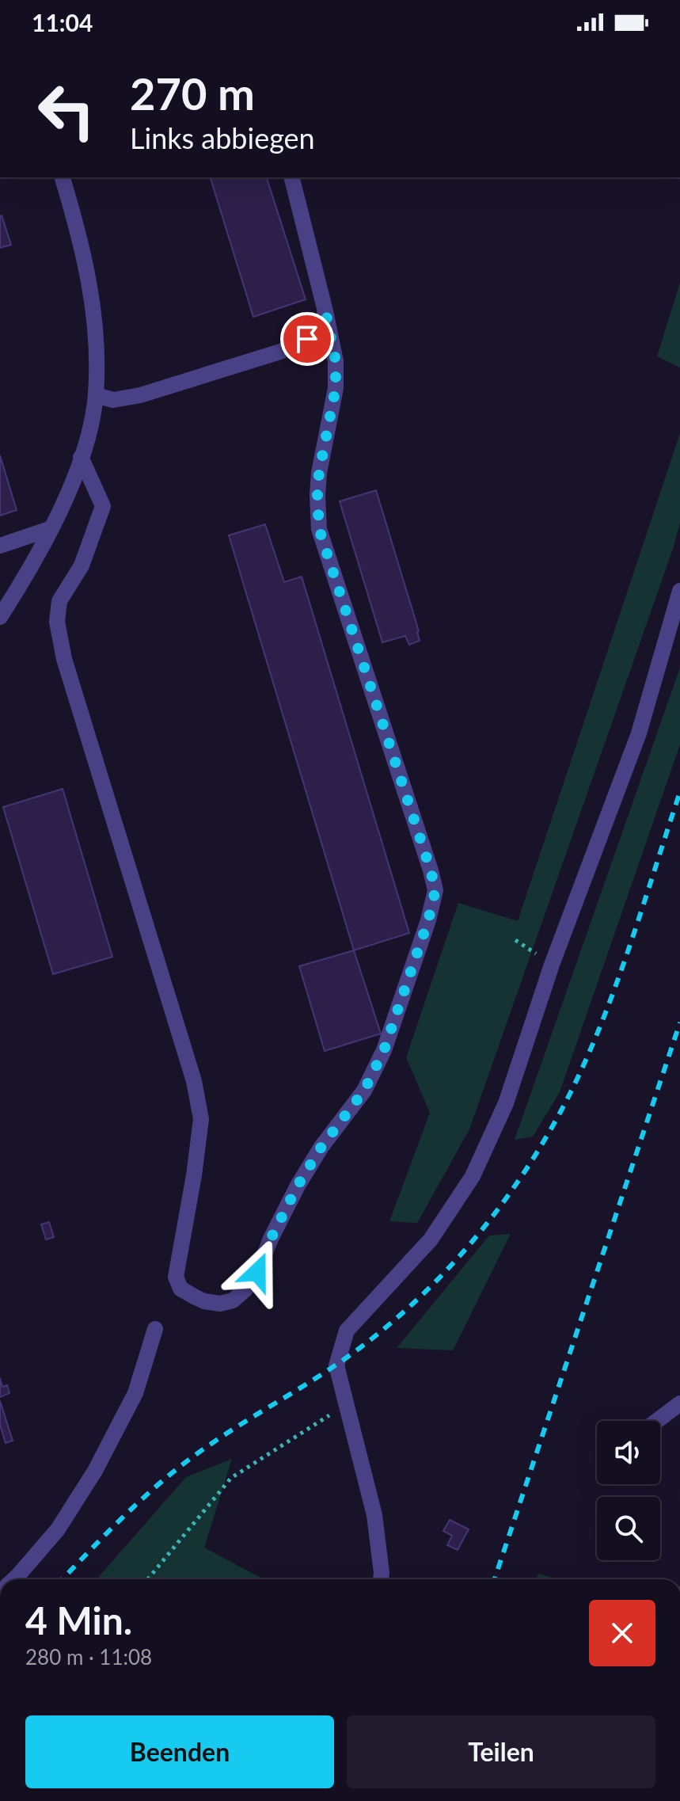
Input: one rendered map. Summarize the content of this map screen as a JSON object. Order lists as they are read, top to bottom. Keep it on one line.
{"page":{"status":"11:04","turn":["270 m","Links abbiegen"],"heading":["4 Min.","280 m · 11:08"],"buttons":["Beenden","Teilen"]}}
